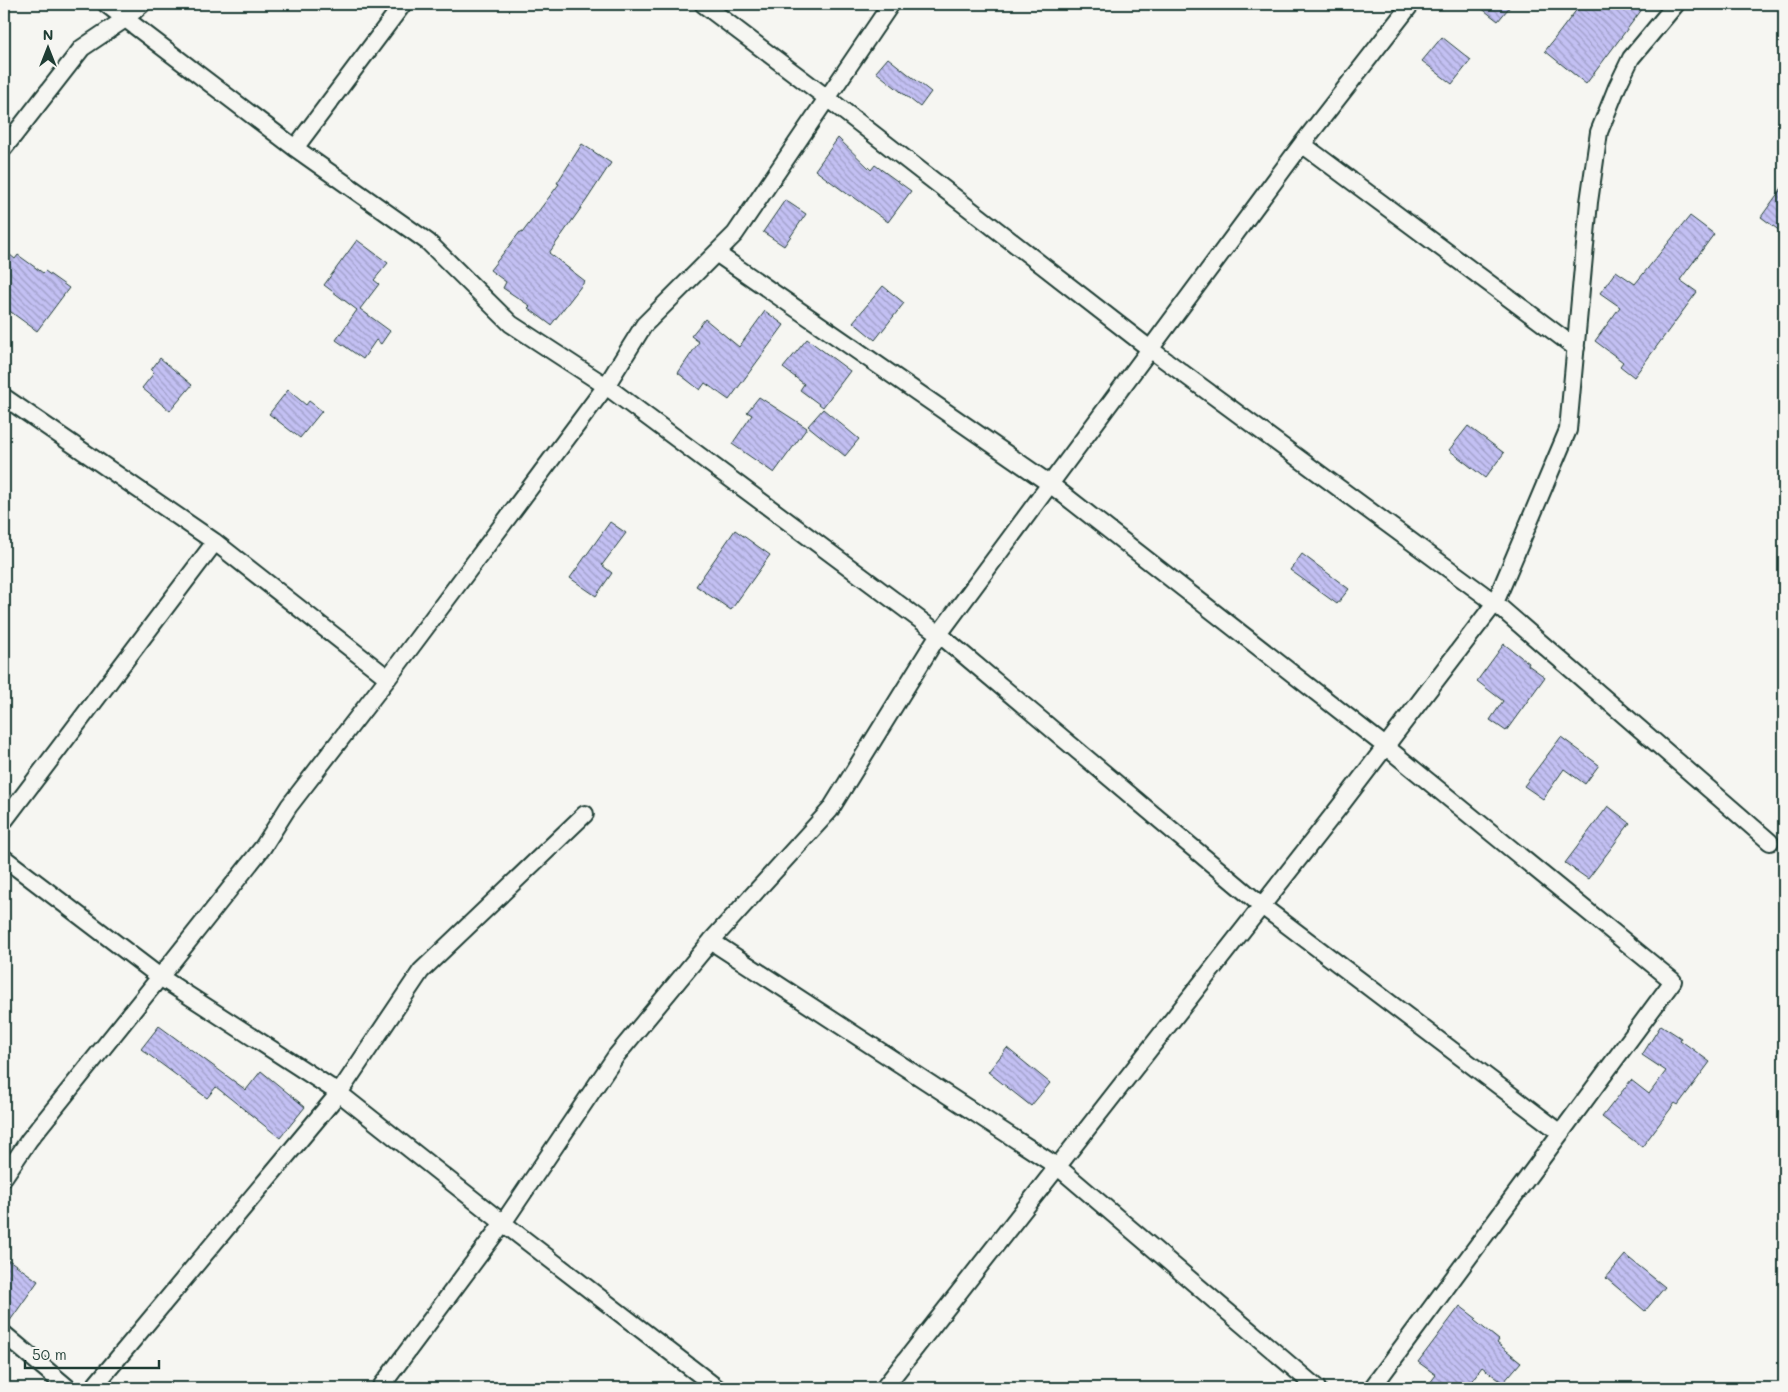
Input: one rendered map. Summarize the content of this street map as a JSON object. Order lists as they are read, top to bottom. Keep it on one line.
{"scale_bar":"50 m","north":"top"}
